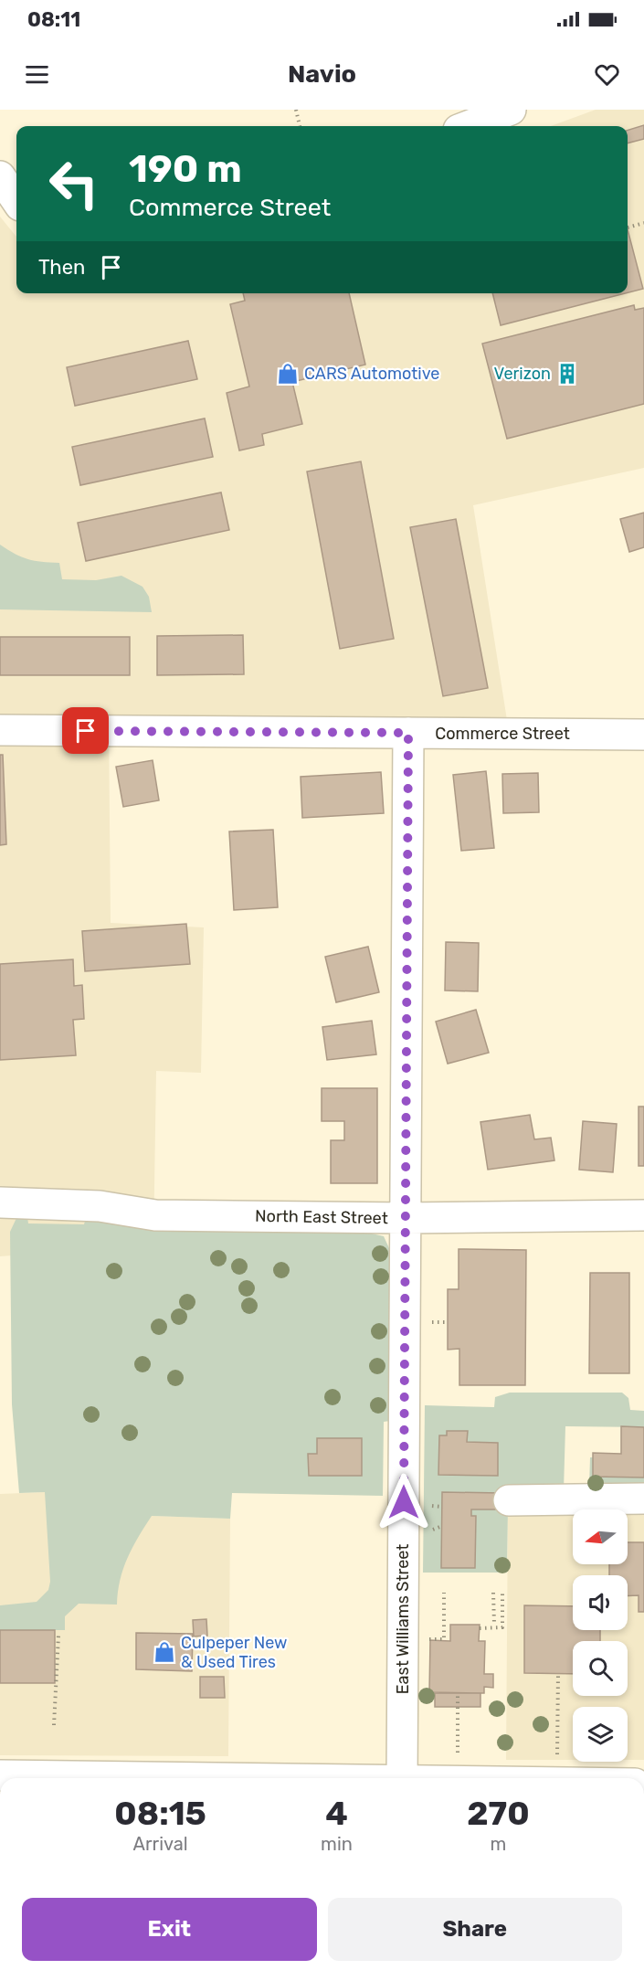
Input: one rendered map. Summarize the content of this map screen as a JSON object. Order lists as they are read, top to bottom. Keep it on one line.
{"streets":{"street":["Commerce Street","North East Street","East Williams Street"]},"crossings":[["Commerce Street","East Williams Street"],["North East Street","East Williams Street"]],"places":{"shop":["CARS Automotive","Culpeper New & Used Tires"],"building":["Verizon"]},"north":"left","page":{"status":"08:11","header":"Navio","turn":["190 m","Commerce Street"],"then":"Then","eta":["08:15","Arrival","4","min","270","m"],"buttons":["Exit","Share"]}}
